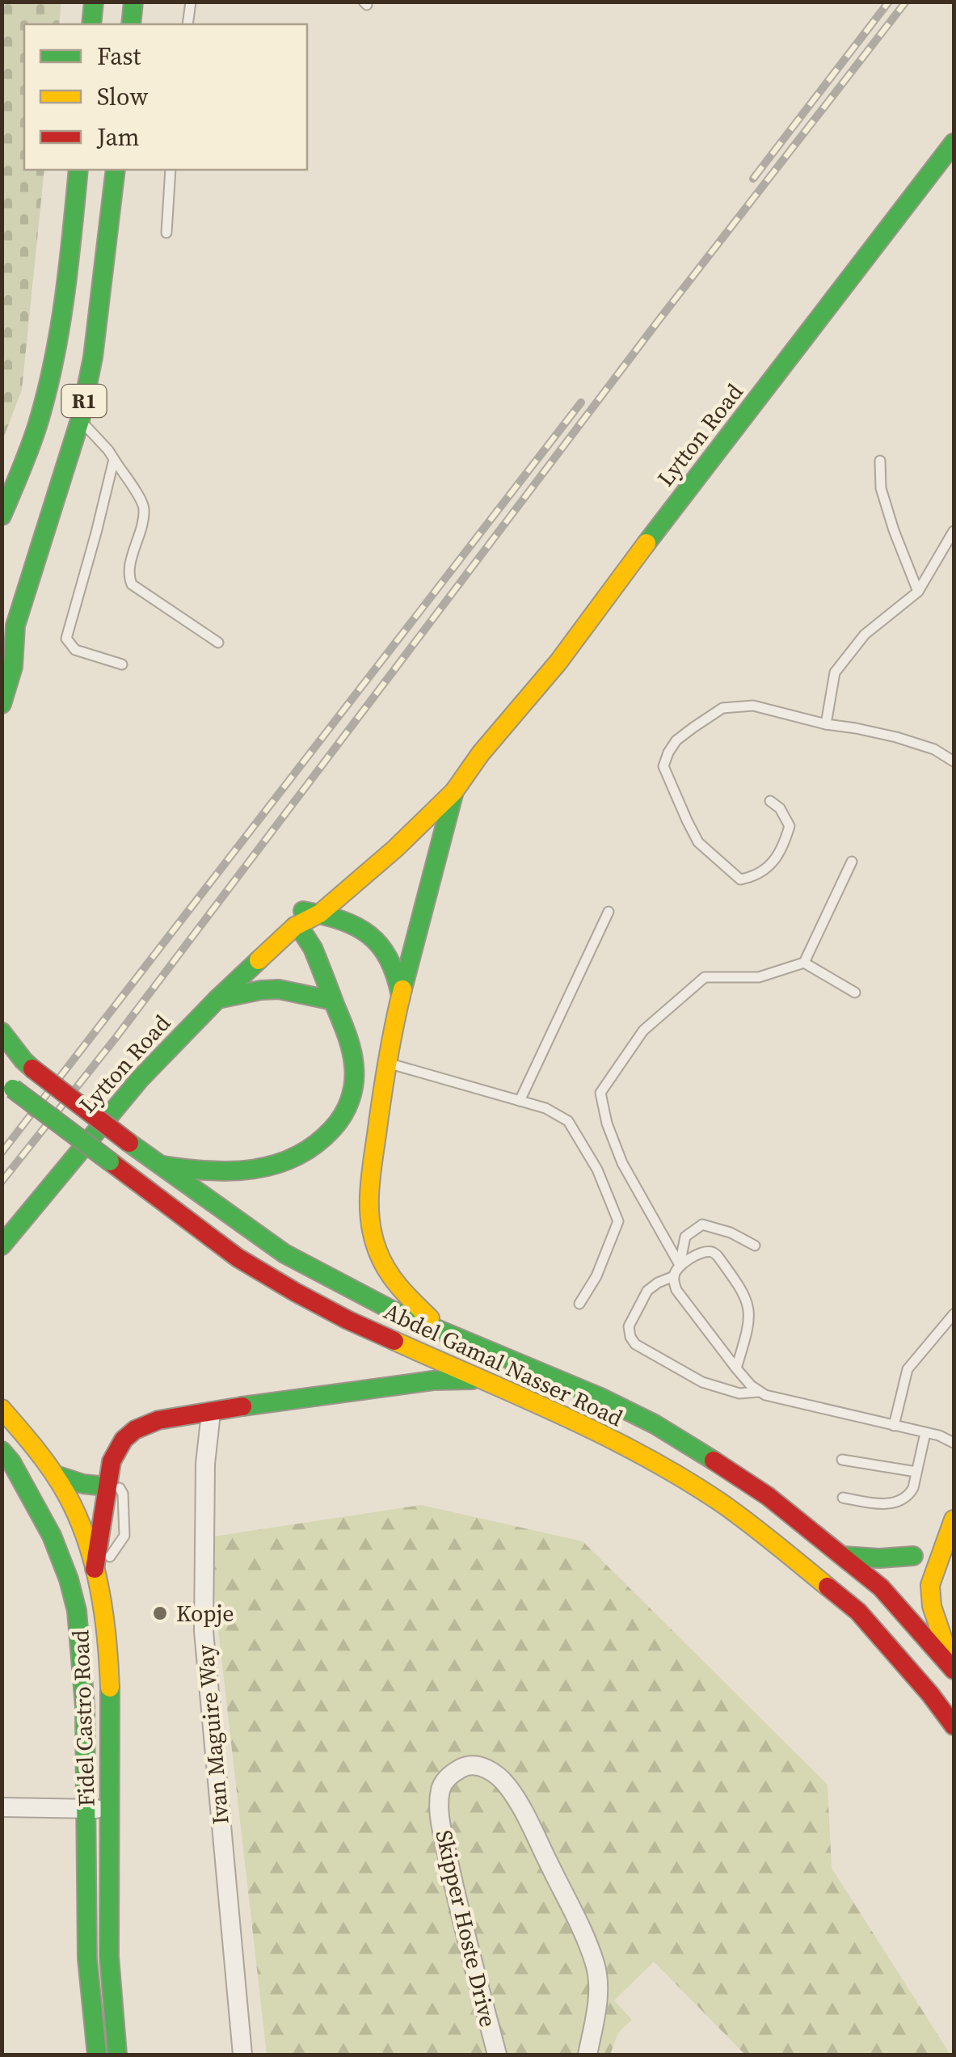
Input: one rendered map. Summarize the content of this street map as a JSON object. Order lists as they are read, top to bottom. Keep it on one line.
{"streets":{"main road":["R1","Lytton Road","Abdel Gamal Nasser Road","Fidel Castro Road"],"street":["Ivan Maguire Way","Skipper Hoste Drive"]},"places":["Kopje"],"legend":["Fast","Slow","Jam"]}
